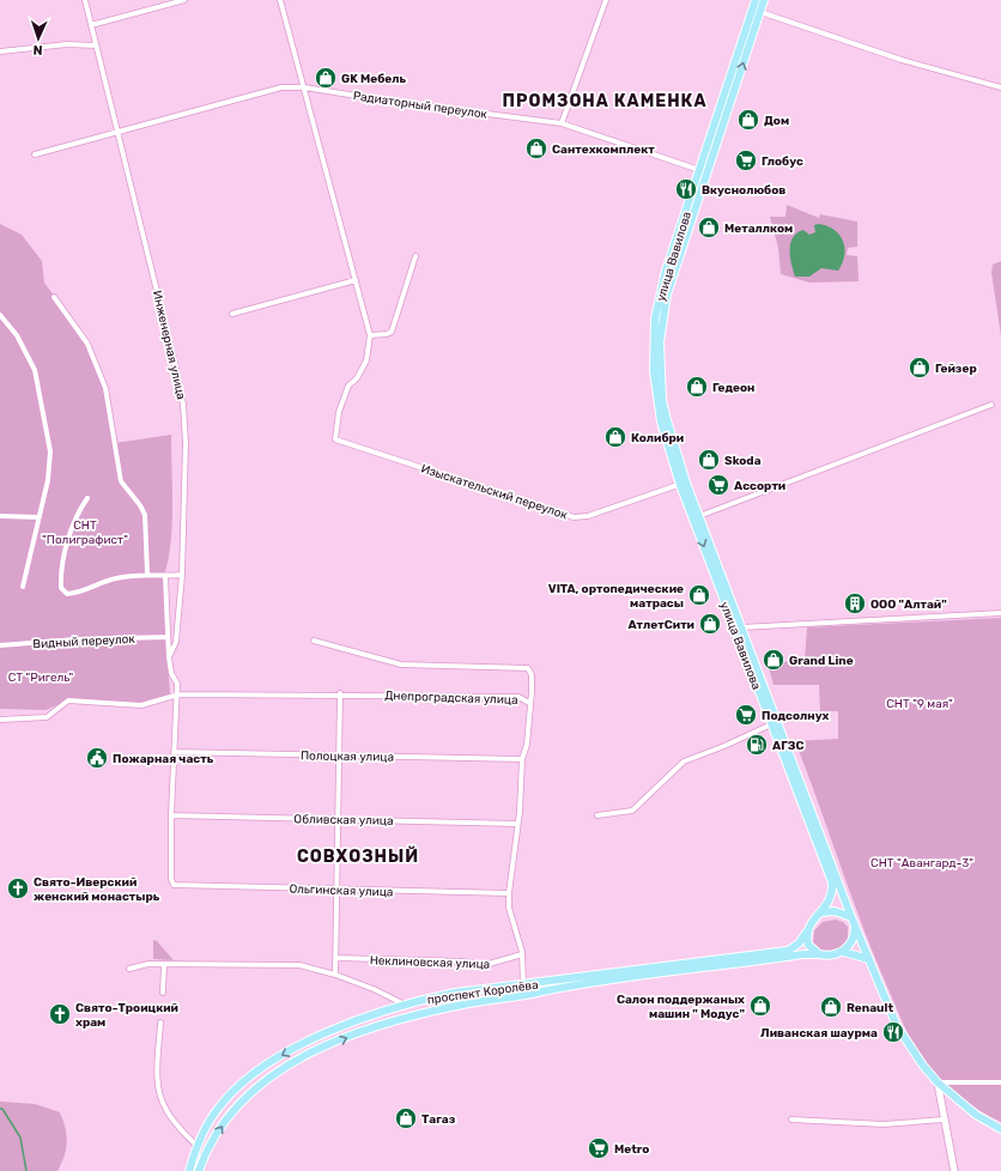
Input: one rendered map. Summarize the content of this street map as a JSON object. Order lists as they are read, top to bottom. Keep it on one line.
{"streets":{"main road":["улица Вавилова","проспект Королёва"],"street":["Радиаторный переулок","Инженерная улица","Изыскательский переулок","Видный переулок","Днепроградская улица","Полоцкая улица","Обливская улица","Ольгинская улица","Неклиновская улица"]},"crossings":[["Радиаторный переулок","улица Вавилова"],["Радиаторный переулок","Инженерная улица"],["улица Вавилова","Изыскательский переулок"],["улица Вавилова","проспект Королёва"],["Обливская улица","Ольгинская улица"]],"districts":["ПРОМЗОНА КАМЕНКА","СОВХОЗНЫЙ"],"parks":["СНТ \"Полиграфист\"","СТ \"Ригель\"","СНТ \"9 мая\"","СНТ \"Авангард-3\""],"places":{"shop":["GK Мебель","Дом","Сантехкомплект","Металлком","Гейзер","Гедеон","Колибри","Skoda","VITA, ортопедические матрасы","АтлетСити","Grand Line","Салон поддержаных машин \" Модус\"","Renault","Тагаз"],"supermarket":["Глобус","Ассорти","Подсолнух","Metro"],"restaurant":["Вкуснолюбов","Ливанская шаурма"],"building":["ООО \"Алтай\""],"fuel station":["АГЗС"],"public building":["Пожарная часть"],"church":["Свято-Иверский женский монастырь","Свято-Троицкий храм"]},"north":"bottom"}
